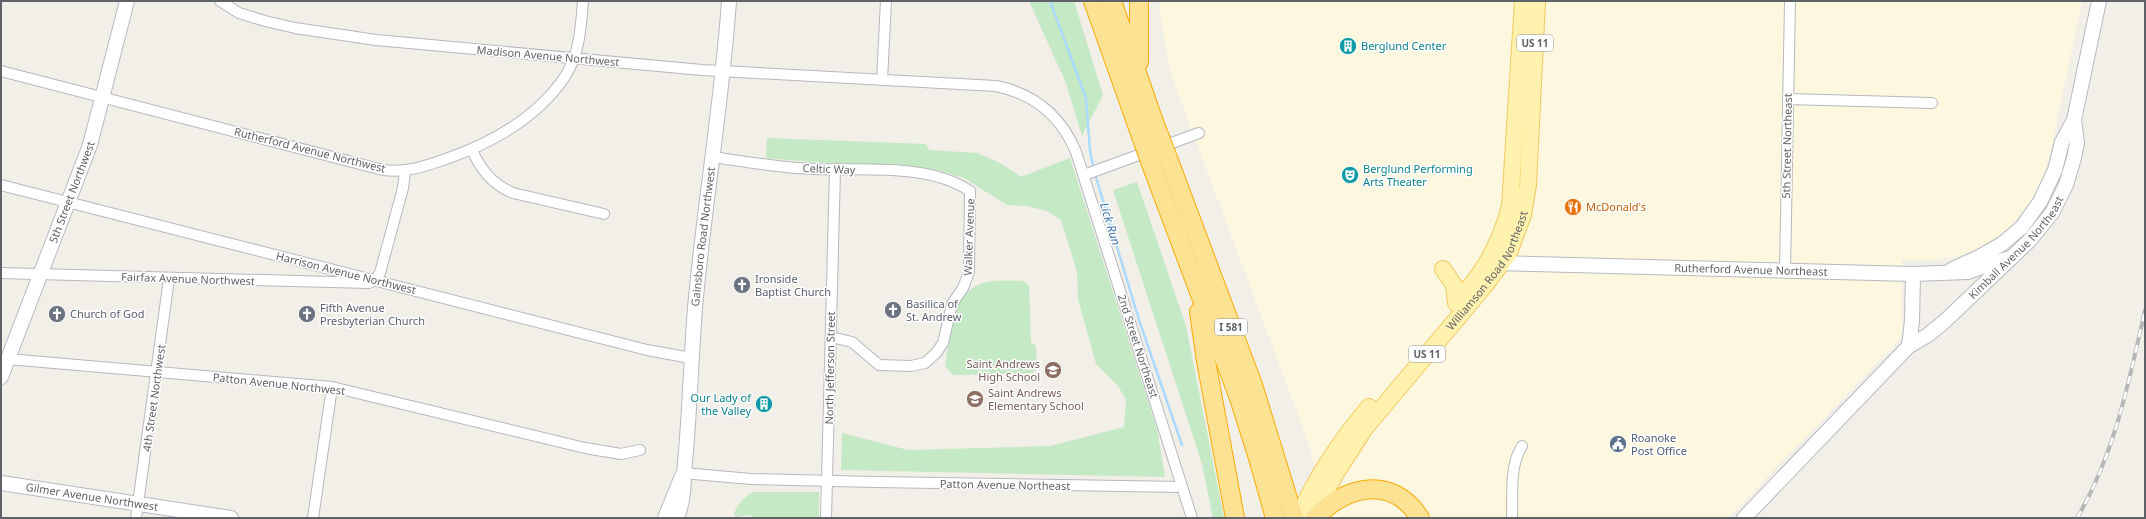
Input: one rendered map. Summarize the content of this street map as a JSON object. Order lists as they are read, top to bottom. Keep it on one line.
{"streets":{"highway":["I 581"],"main road":["US 11","5th Street Northwest","Gainsboro Road Northwest","Kimball Avenue Northeast","Williamson Road Northeast","Rutherford Avenue Northeast","Gilmer Avenue Northwest"],"street":["Madison Avenue Northwest","5th Street Northeast","Rutherford Avenue Northwest","Celtic Way","Walker Avenue","Harrison Avenue Northwest","Fairfax Avenue Northwest","2nd Street Northeast","North Jefferson Street","Patton Avenue Northwest","4th Street Northwest","Patton Avenue Northeast"]},"crossings":[["Madison Avenue Northwest","Rutherford Avenue Northwest"],["Madison Avenue Northwest","Gainsboro Road Northwest"],["Madison Avenue Northwest","2nd Street Northeast"],["5th Street Northeast","Rutherford Avenue Northeast"],["Rutherford Avenue Northwest","5th Street Northwest"],["Celtic Way","Gainsboro Road Northwest"],["Celtic Way","Walker Avenue"],["Celtic Way","North Jefferson Street"],["5th Street Northwest","Harrison Avenue Northwest"],["5th Street Northwest","Fairfax Avenue Northwest"],["5th Street Northwest","Patton Avenue Northwest"],["Gainsboro Road Northwest","Harrison Avenue Northwest"],["Walker Avenue","North Jefferson Street"],["Kimball Avenue Northeast","Rutherford Avenue Northeast"],["Williamson Road Northeast","Rutherford Avenue Northeast"],["Harrison Avenue Northwest","Fairfax Avenue Northwest"],["Fairfax Avenue Northwest","4th Street Northwest"],["2nd Street Northeast","Patton Avenue Northeast"],["North Jefferson Street","Patton Avenue Northeast"],["Patton Avenue Northwest","4th Street Northwest"],["4th Street Northwest","Gilmer Avenue Northwest"]],"water":["Lick Run"],"places":{"building":["Berglund Center","Our Lady of the Valley"],"theatre":["Berglund Performing Arts Theater"],"restaurant":["McDonald's"],"church":["Ironside Baptist Church","Basilica of St. Andrew","Church of God","Fifth Avenue Presbyterian Church"],"school or university":["Saint Andrews High School","Saint Andrews Elementary School"],"public building":["Roanoke Post Office"]}}
